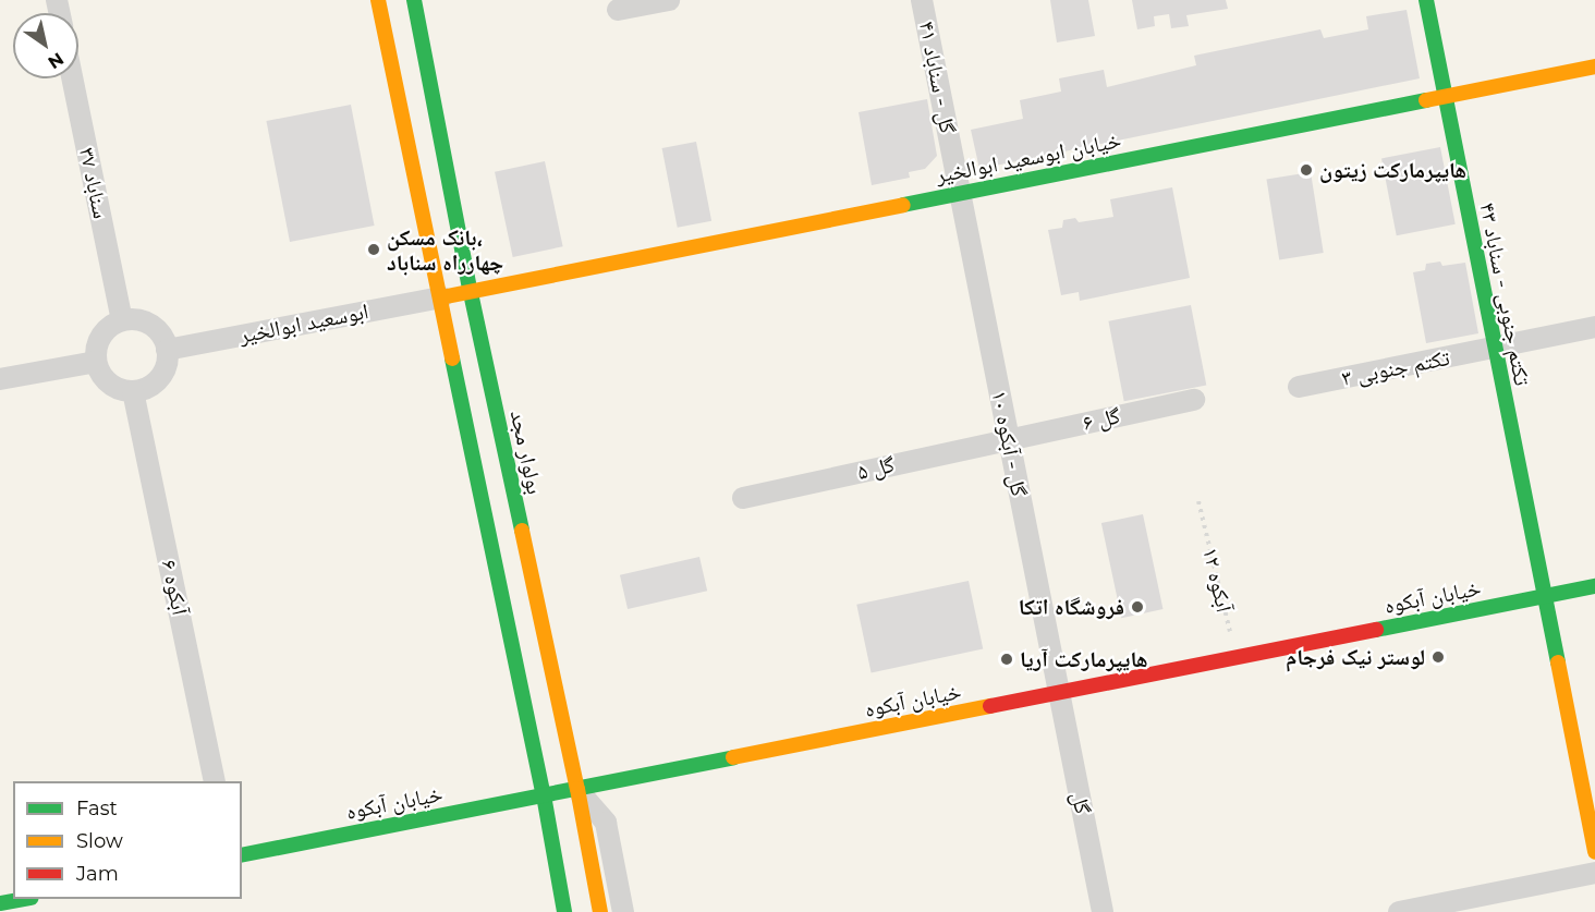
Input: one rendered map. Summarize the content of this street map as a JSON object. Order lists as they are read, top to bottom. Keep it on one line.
{"streets":{"main road":["خیابان ابوسعید ابوالخیر","تکتم جنوبی - سناباد ۴۳","بولوار مجد","خیابان آبکوه"],"street":["گل - سناباد ۴۱","سناباد ۳۷","ابوسعید ابوالخیر","تکتم جنوبی ۳","گل ۶","گل - آبکوه ۱۰","گل ۵","آبکوه ۶","گل"],"path":["آبکوه ۱۲"]},"crossings":[["گل - سناباد ۴۱","خیابان ابوسعید ابوالخیر"],["گل - سناباد ۴۱","گل - آبکوه ۱۰"],["خیابان ابوسعید ابوالخیر","تکتم جنوبی - سناباد ۴۳"],["خیابان ابوسعید ابوالخیر","ابوسعید ابوالخیر"],["خیابان ابوسعید ابوالخیر","گل - آبکوه ۱۰"],["خیابان ابوسعید ابوالخیر","بولوار مجد"],["سناباد ۳۷","ابوسعید ابوالخیر"],["سناباد ۳۷","آبکوه ۶"],["تکتم جنوبی - سناباد ۴۳","تکتم جنوبی ۳"],["تکتم جنوبی - سناباد ۴۳","خیابان آبکوه"],["ابوسعید ابوالخیر","بولوار مجد"],["ابوسعید ابوالخیر","آبکوه ۶"],["گل ۶","گل - آبکوه ۱۰"],["گل ۶","گل ۵"],["گل - آبکوه ۱۰","گل ۵"],["گل - آبکوه ۱۰","خیابان آبکوه"],["گل - آبکوه ۱۰","گل"],["بولوار مجد","خیابان آبکوه"],["آبکوه ۱۲","خیابان آبکوه"],["خیابان آبکوه","گل"]],"places":["هایپرمارکت زیتون","بانک مسکن، چهارراه سناباد","فروشگاه اتکا","لوستر نیک فرجام","هایپرمارکت آریا"],"legend":["Fast","Slow","Jam"],"north":"bottom right"}
